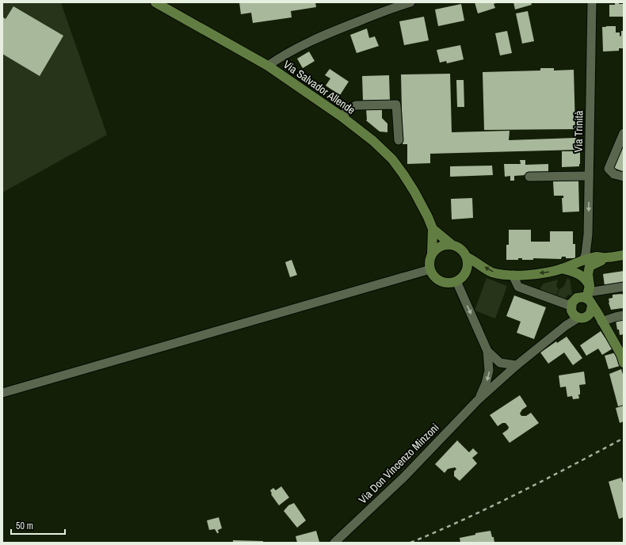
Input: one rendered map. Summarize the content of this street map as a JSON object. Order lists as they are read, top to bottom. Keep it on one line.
{"streets":{"street":["Via Salvador Allende","Via Trinità","Via Don Vincenzo Minzoni"]},"scale_bar":"50 m"}
